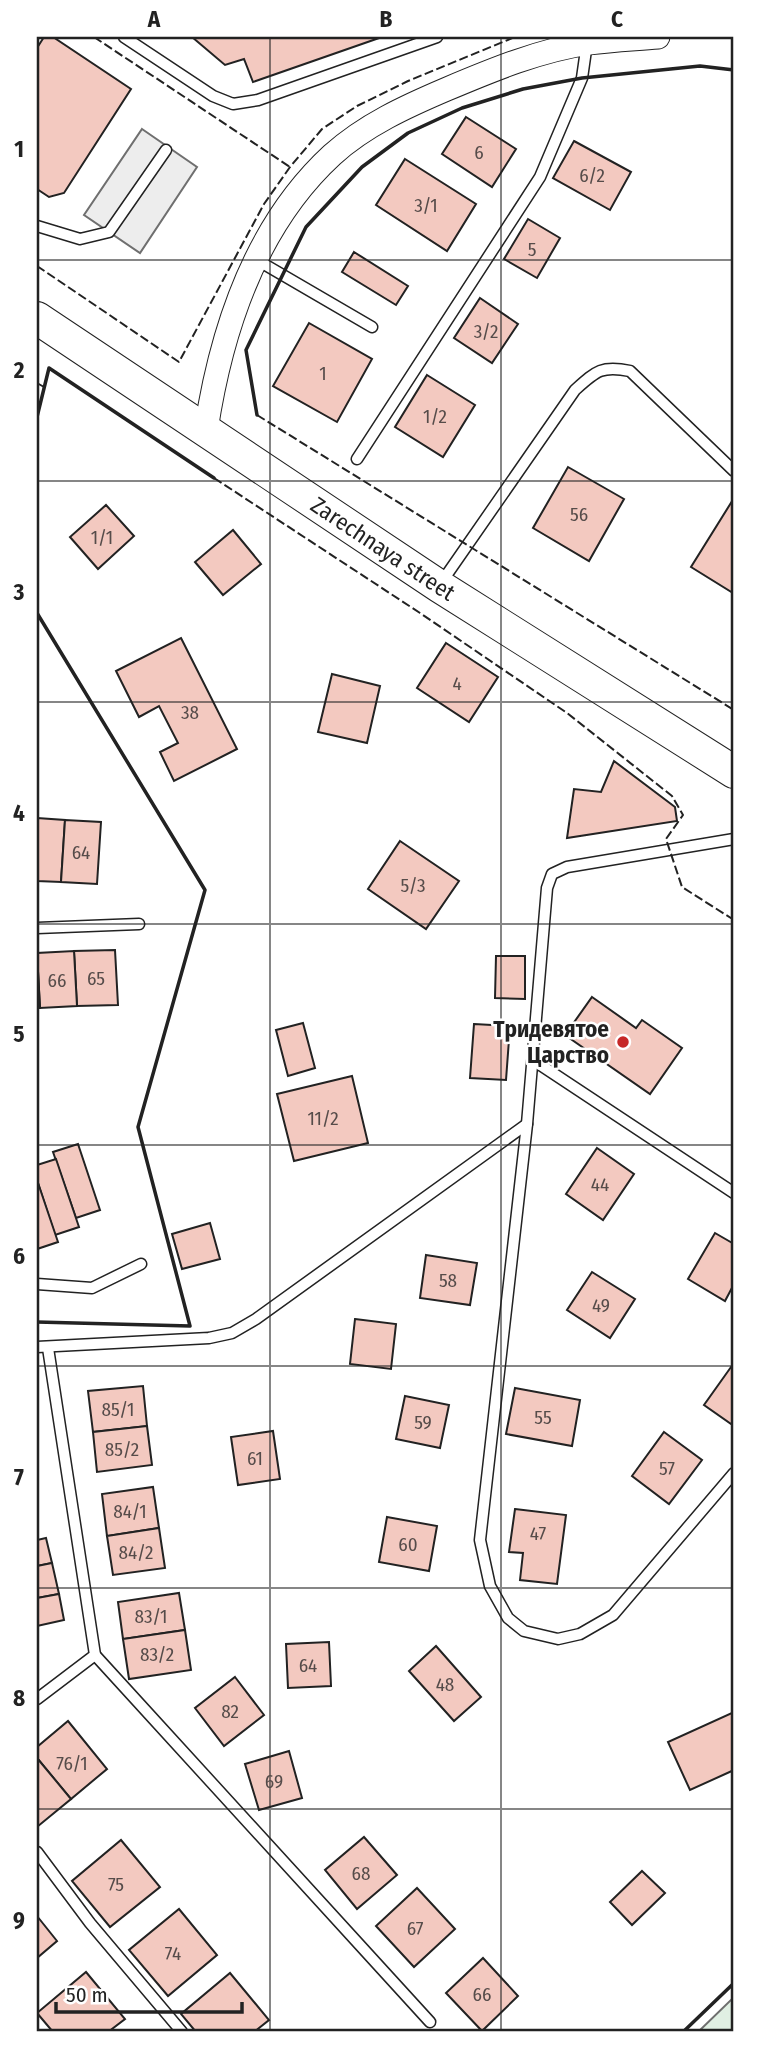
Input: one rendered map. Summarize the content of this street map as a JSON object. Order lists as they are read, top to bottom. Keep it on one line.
{"streets":{"main road":["Zarechnaya street"]},"places":["Тридевятое Царство"],"house_numbers":["6","6/2","3/1","5","3/2","1","1/2","56","1/1","4","38","64","5/3","65","66","11/2","44","58","49","85/1","55","59","85/2","61","57","84/1","47","60","84/2","83/1","83/2","64","48","82","76/1","69","68","75","67","74","66"],"scale_bar":"50 m","grid":{"columns":["A","B","C"],"rows":["1","2","3","4","5","6","7","8","9"]}}
